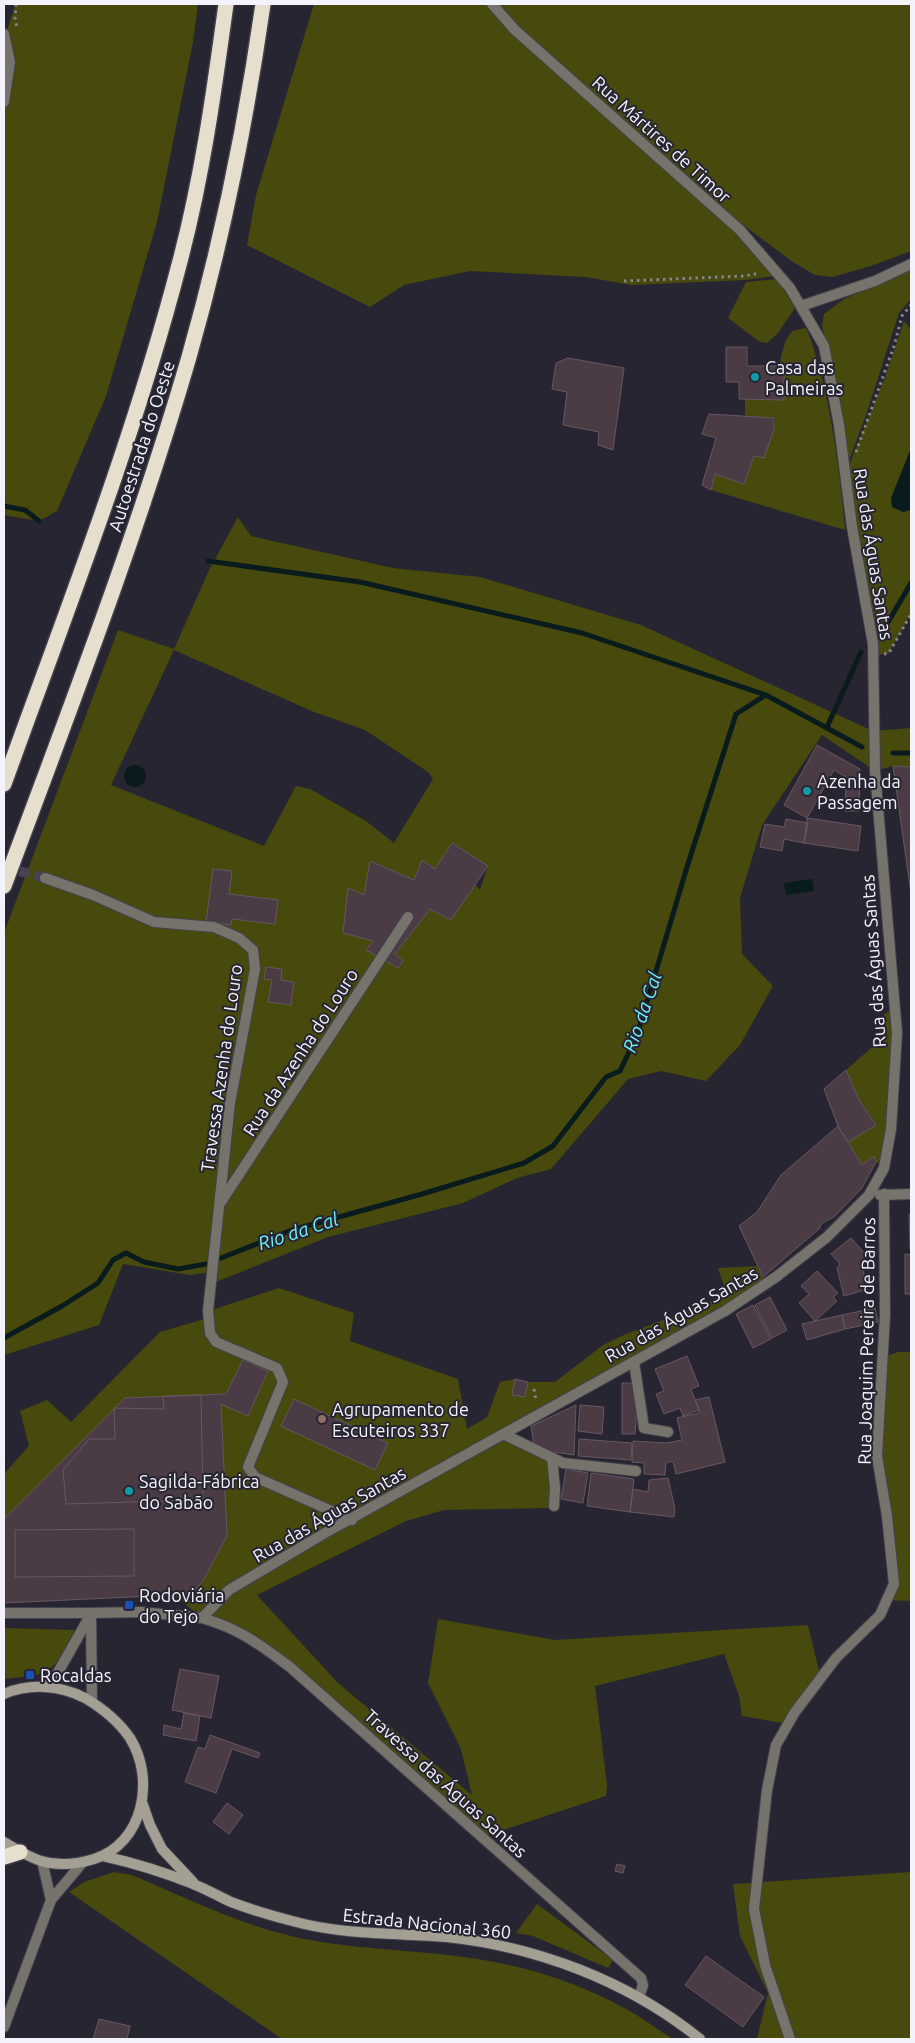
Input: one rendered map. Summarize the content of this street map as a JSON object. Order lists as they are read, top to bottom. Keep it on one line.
{"streets":{"highway":["Autoestrada do Oeste"],"main road":["Estrada Nacional 360"],"street":["Rua Mártires de Timor","Rua das Águas Santas","Rua da Azenha do Louro","Travessa Azenha do Louro","Rua Joaquim Pereira de Barros","Travessa das Águas Santas"]},"crossings":[["Rua Mártires de Timor","Rua das Águas Santas"],["Rua das Águas Santas","Travessa das Águas Santas"],["Rua da Azenha do Louro","Travessa Azenha do Louro"],["Travessa das Águas Santas","Estrada Nacional 360"]],"water":["Rio da Cal"],"places":{"other":["Casa das Palmeiras","Azenha da Passagem","Agrupamento de Escuteiros 337","Sagilda-Fábrica do Sabão"],"transit":["Rodoviária do Tejo","Rocaldas"]}}
